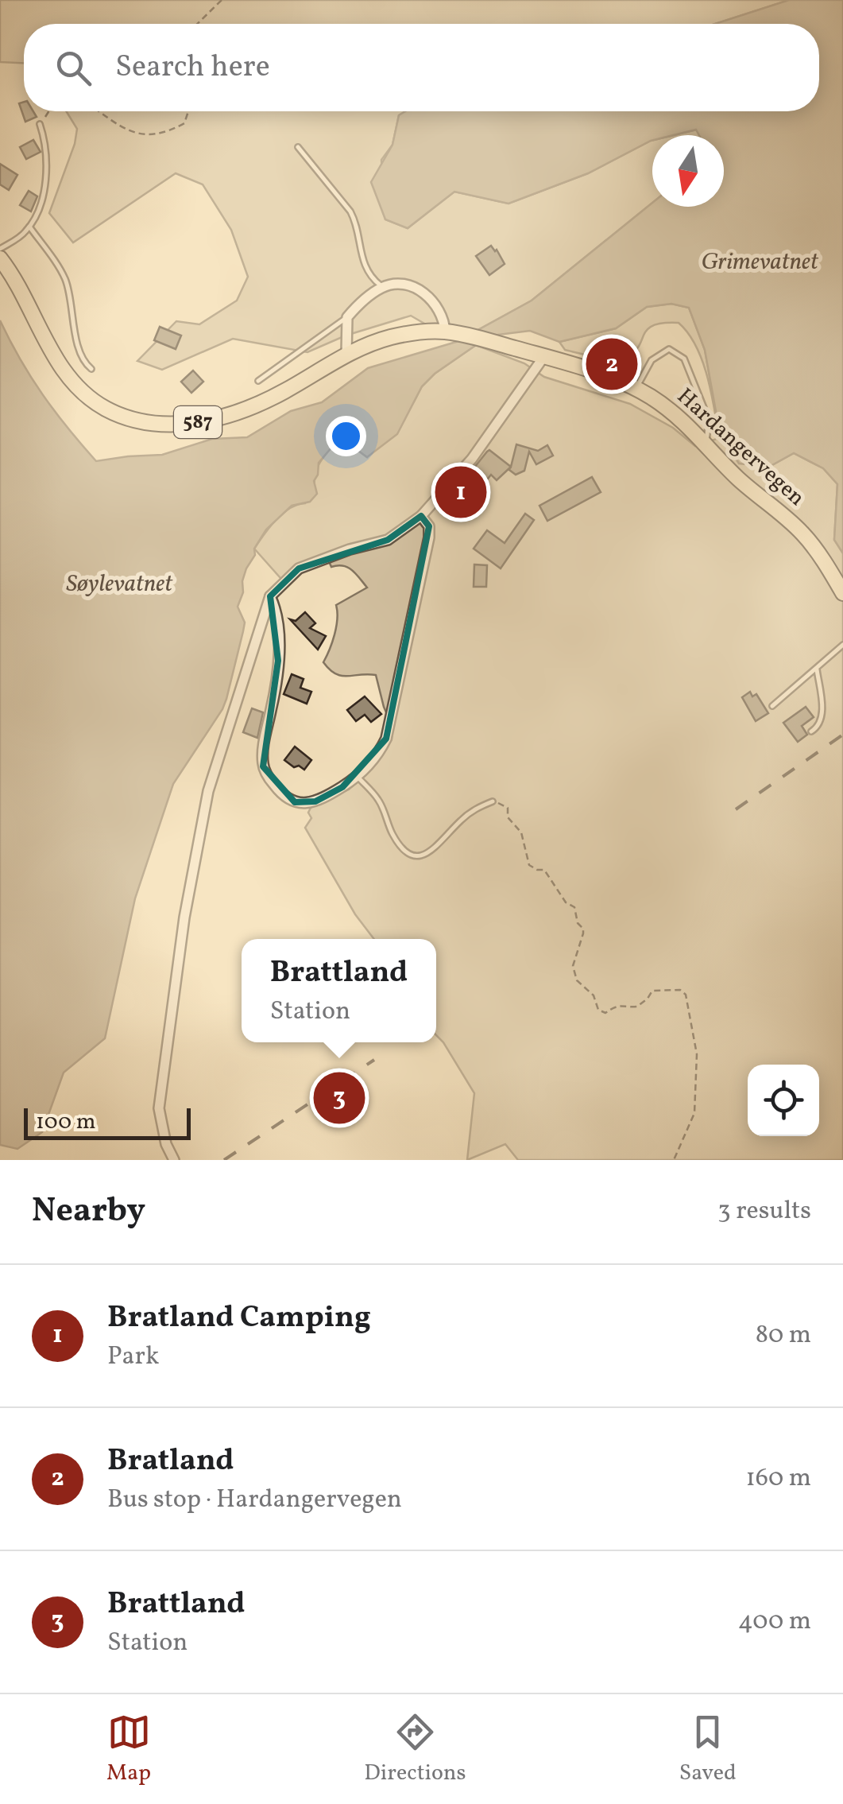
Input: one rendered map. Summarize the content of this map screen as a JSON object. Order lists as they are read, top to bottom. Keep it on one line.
{"streets":{"main road":["587","Hardangervegen"]},"crossings":[["587","Hardangervegen"]],"water":["Grimevatnet","Søylevatnet"],"scale_bar":"100 m","north":"bottom","page":{"search":"Search here","pins":["2","1","3"],"popup":["Brattland","Station"],"scale":"100 m","heading":["Nearby","3 results"],"list":[{"mark":"1","name":"Bratland Camping","note":"Park","value":"80 m"},{"mark":"2","name":"Bratland","note":"Bus stop · Hardangervegen","value":"160 m"},{"mark":"3","name":"Brattland","note":"Station","value":"400 m"}],"nav":["Map","Directions","Saved"]}}
